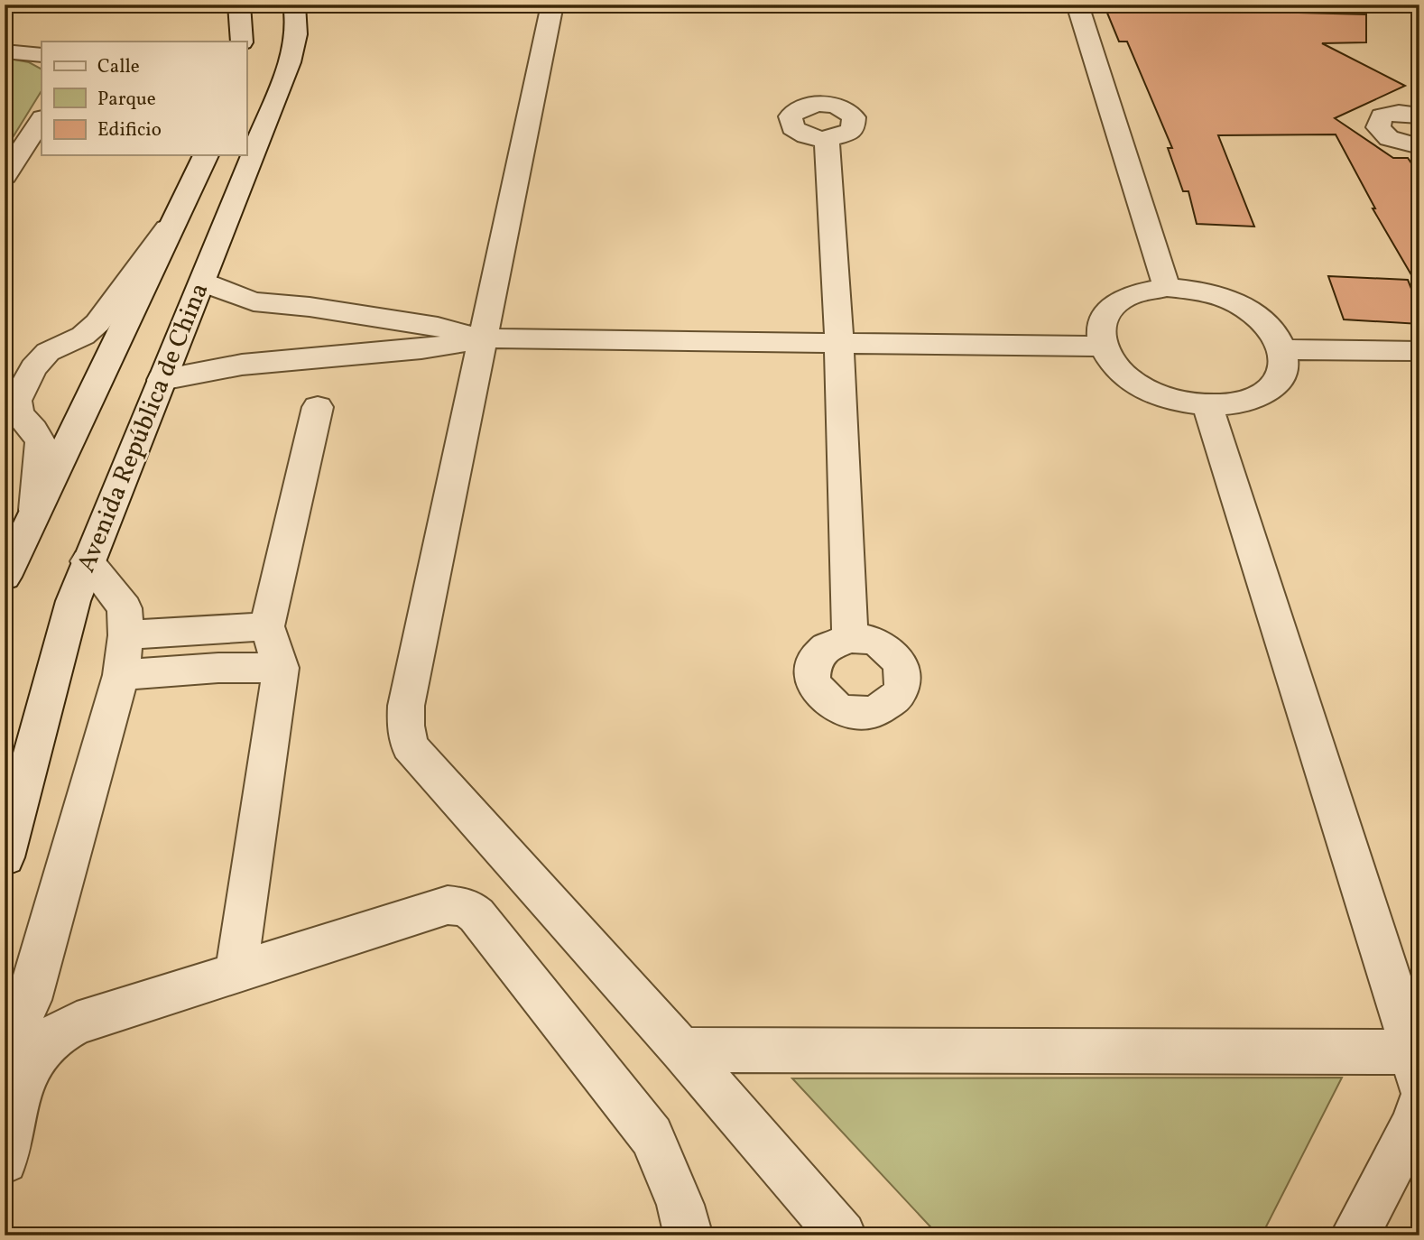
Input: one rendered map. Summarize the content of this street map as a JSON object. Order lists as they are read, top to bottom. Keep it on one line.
{"streets":{"street":["Avenida República de China"]},"legend":["Calle","Parque","Edificio"]}
